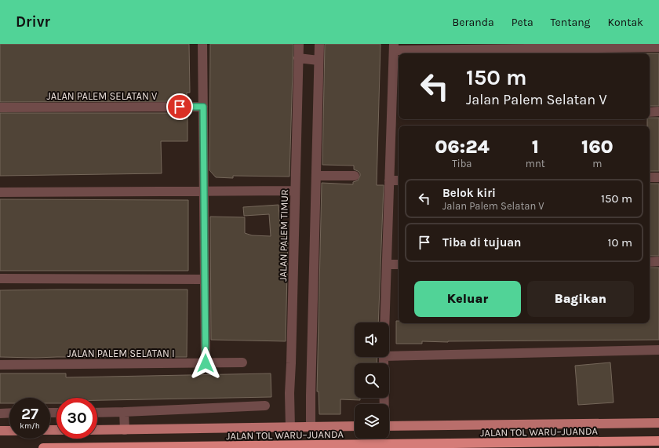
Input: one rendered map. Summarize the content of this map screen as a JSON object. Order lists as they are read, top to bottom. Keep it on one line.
{"streets":{"highway":["JALAN TOL WARU–JUANDA"],"street":["JALAN PALEM SELATAN V","JALAN PALEM TIMUR","JALAN PALEM SELATAN I"]},"page":{"header":"Drivr","nav":["Beranda","Peta","Tentang","Kontak"],"turn":["150 m","Jalan Palem Selatan V"],"eta":["06:24","Tiba","1","mnt","160","m"],"list":[{"name":"Belok kiri","note":"Jalan Palem Selatan V","value":"150 m"},{"name":"Tiba di tujuan","value":"10 m"}],"buttons":["Keluar","Bagikan"],"speed":"27 km/h","limit":"30"}}
